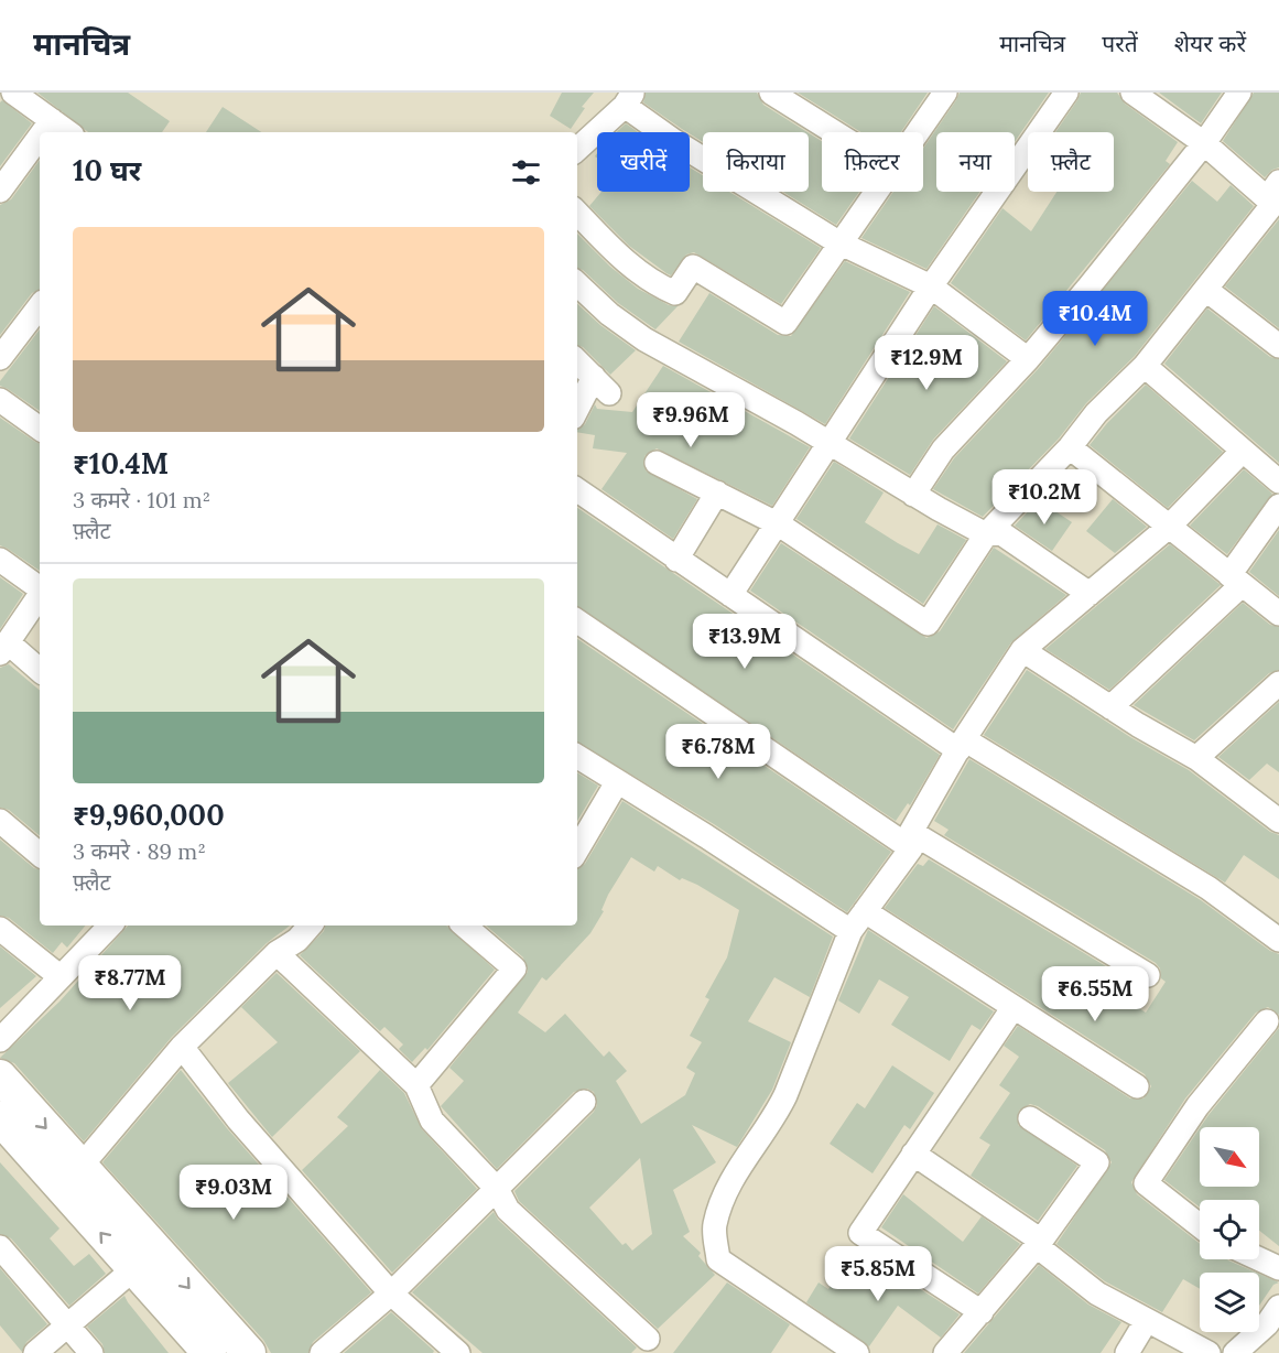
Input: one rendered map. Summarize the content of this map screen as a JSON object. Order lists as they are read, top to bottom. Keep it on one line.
{"north":"bottom right","page":{"header":"मानचित्र","nav":["मानचित्र","परतें","शेयर करें"],"chip":["खरीदें","किराया","फ़िल्टर","नया","फ़्लैट"],"heading":"10 घर","list":[{"name":"₹10.4M","note":"3 कमरे · 101 m² · फ़्लैट"},{"name":"₹9,960,000","note":"3 कमरे · 89 m² · फ़्लैट"}],"price":["₹10.4M","₹12.9M","₹9.96M","₹10.2M","₹13.9M","₹6.78M","₹8.77M","₹6.55M","₹9.03M","₹5.85M"]}}
